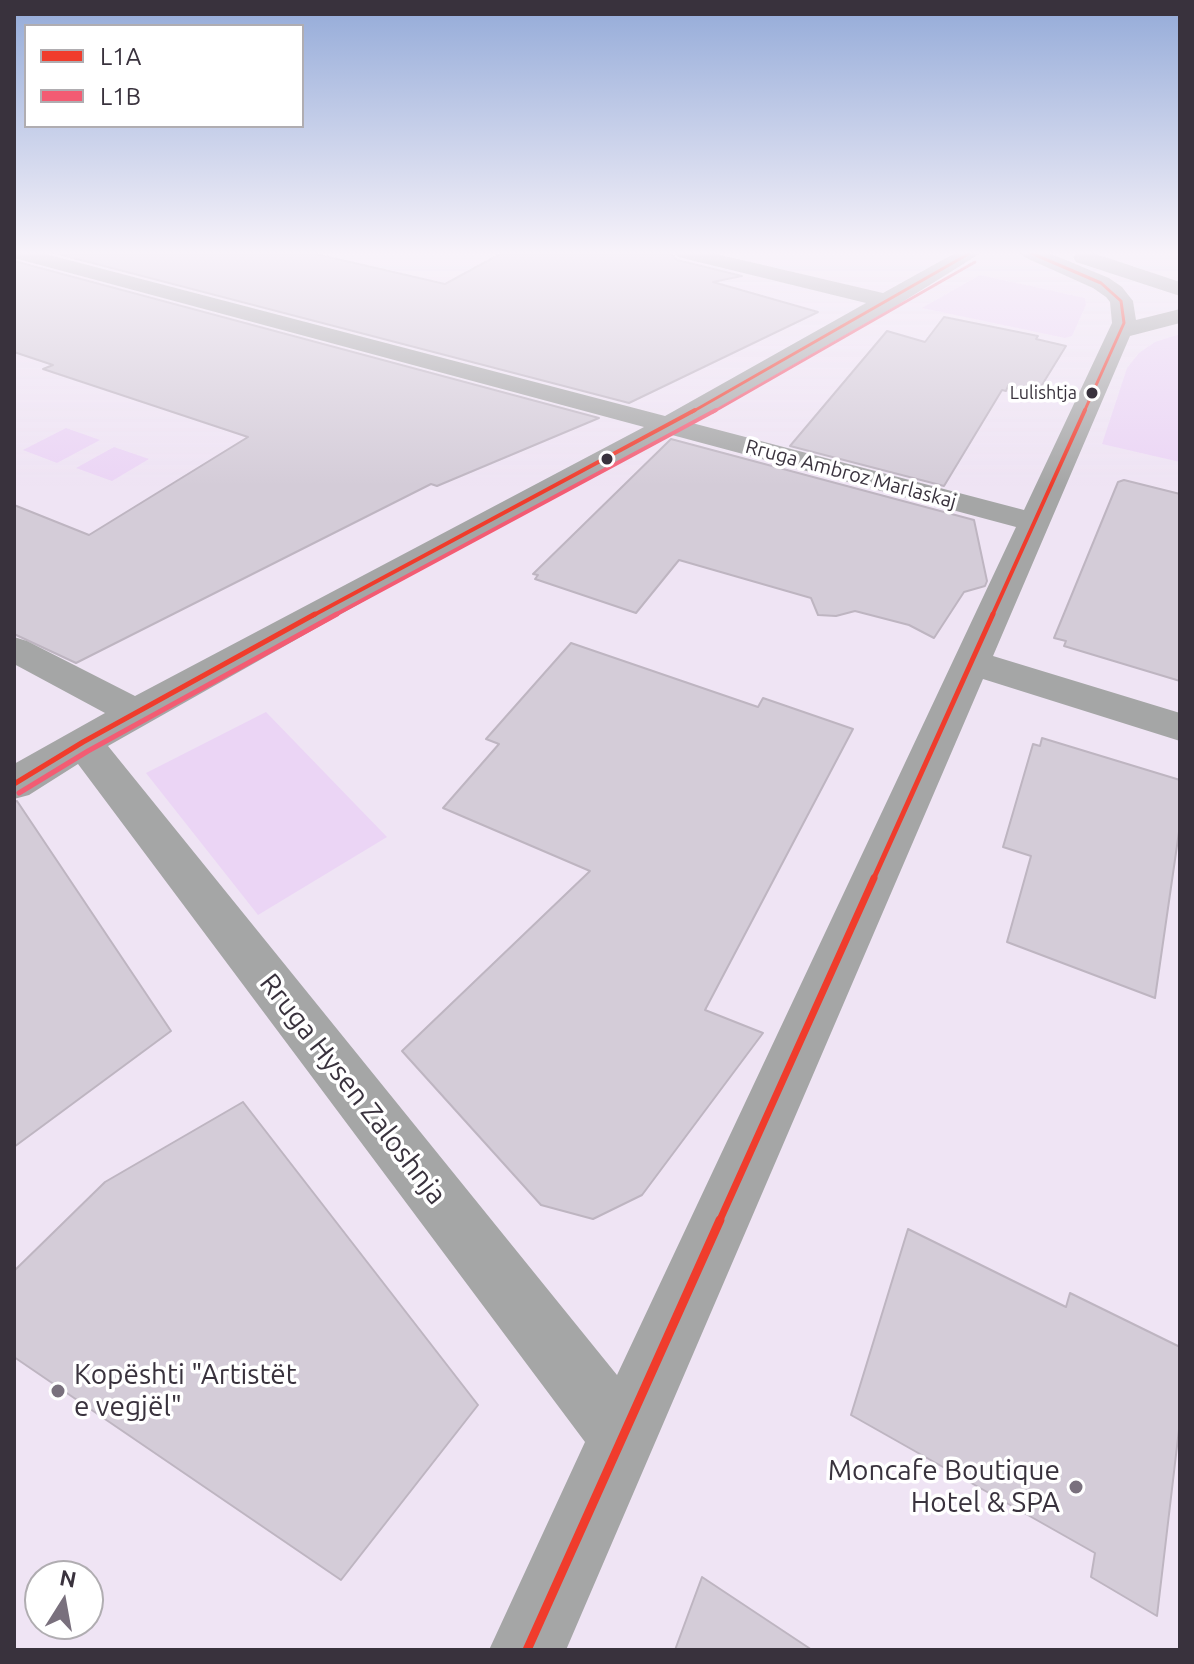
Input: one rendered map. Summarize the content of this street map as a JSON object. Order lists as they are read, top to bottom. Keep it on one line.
{"streets":{"street":["Rruga Ambroz Marlaskaj","Rruga Hysen Zaloshnja"]},"places":["Lulishtja","Kopështi \"Artistët e vegjël\"","Moncafe Boutique Hotel & SPA"],"lines":["transit line L1A","transit line L1B"],"legend":["L1A","L1B"],"north":"top"}
